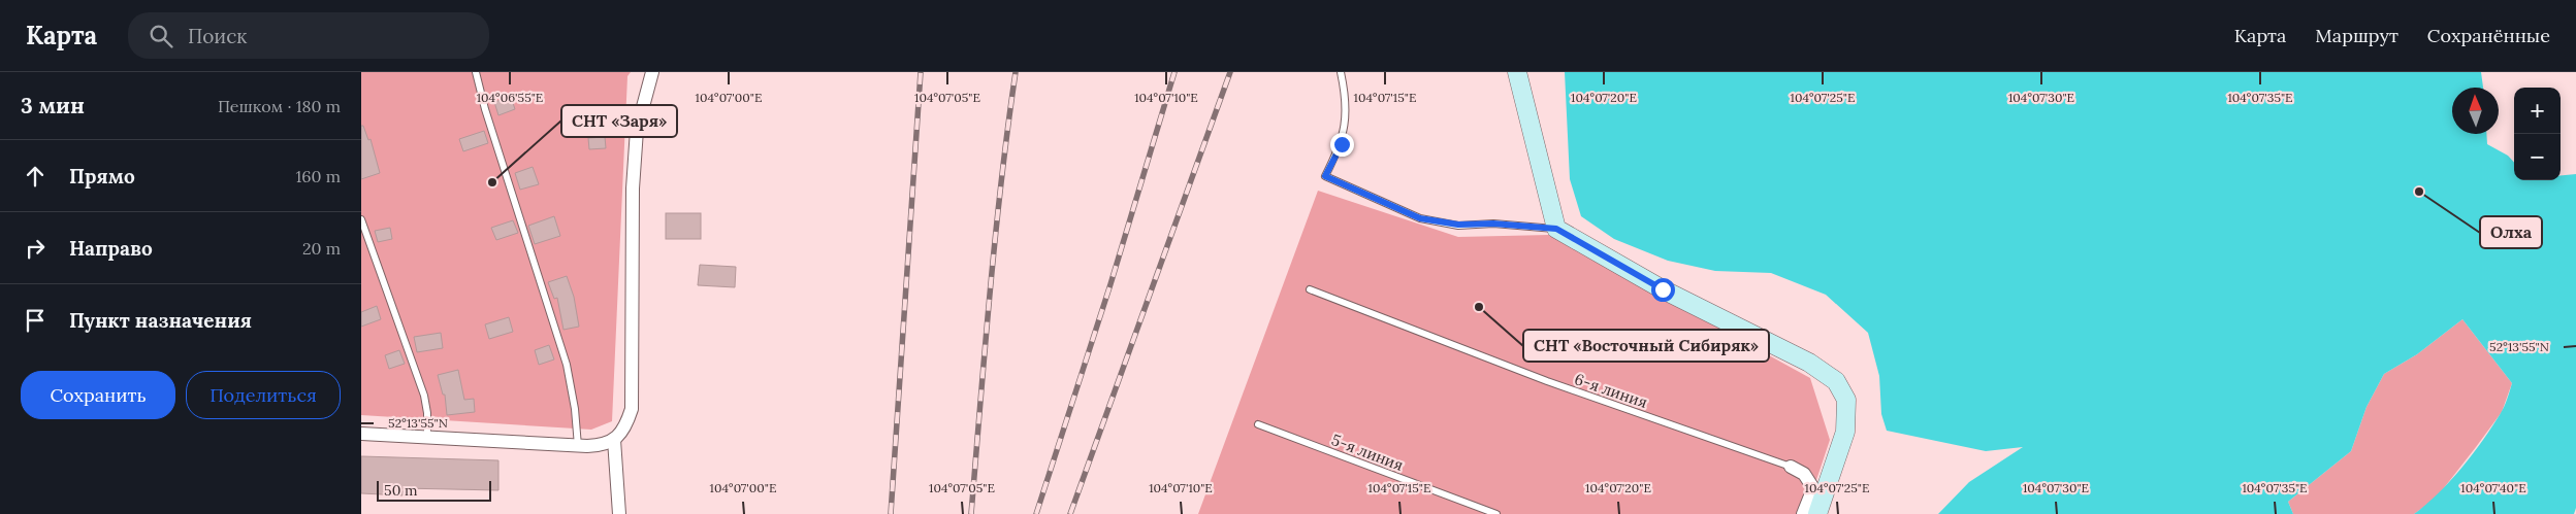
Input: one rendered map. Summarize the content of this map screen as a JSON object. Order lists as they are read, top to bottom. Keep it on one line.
{"streets":{"lane":["6-я линия","5-я линия"]},"places":["СНТ «Заря»","Олха","СНТ «Восточный Сибиряк»"],"scale_bar":"50 m","north":"top","page":{"header":"Карта","search":"Поиск","nav":["Карта","Маршрут","Сохранённые"],"heading":["3 мин","Пешком · 180 m"],"map_buttons":["+","−"],"list":[["Прямо","160 m"],["Направо","20 m"],"Пункт назначения"],"buttons":["Сохранить","Поделиться"],"scale":"50 m"},"coordinates":["104°06'55\"E","104°07'00\"E","104°07'05\"E","104°07'10\"E","104°07'15\"E","104°07'20\"E","104°07'25\"E","104°07'30\"E","104°07'35\"E","52°13'55\"N","104°07'40\"E"]}
